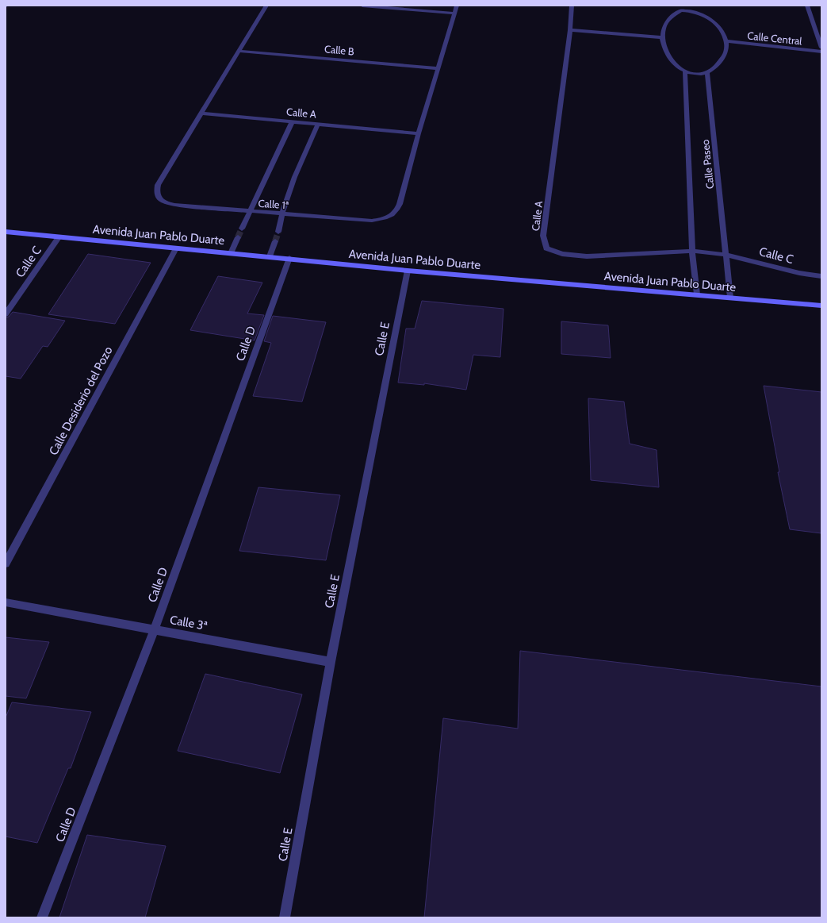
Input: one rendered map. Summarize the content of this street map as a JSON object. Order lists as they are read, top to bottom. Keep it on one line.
{"streets":{"street":["Calle Central","Calle B","Calle A","Calle Paseo","Calle 1ª","Avenida Juan Pablo Duarte","Calle C","Calle E","Calle D","Calle Desiderio del Pozo","Calle 3ª"]},"crossings":[["Calle Central","Calle Paseo"],["Calle B","Calle 1ª"],["Calle A","Calle Paseo"],["Calle A","Calle 1ª"],["Calle A","Calle C"],["Calle Paseo","Avenida Juan Pablo Duarte"],["Calle Paseo","Calle C"],["Avenida Juan Pablo Duarte","Calle C"],["Avenida Juan Pablo Duarte","Calle E"],["Avenida Juan Pablo Duarte","Calle D"],["Avenida Juan Pablo Duarte","Calle Desiderio del Pozo"],["Calle E","Calle 3ª"],["Calle D","Calle 3ª"]]}
